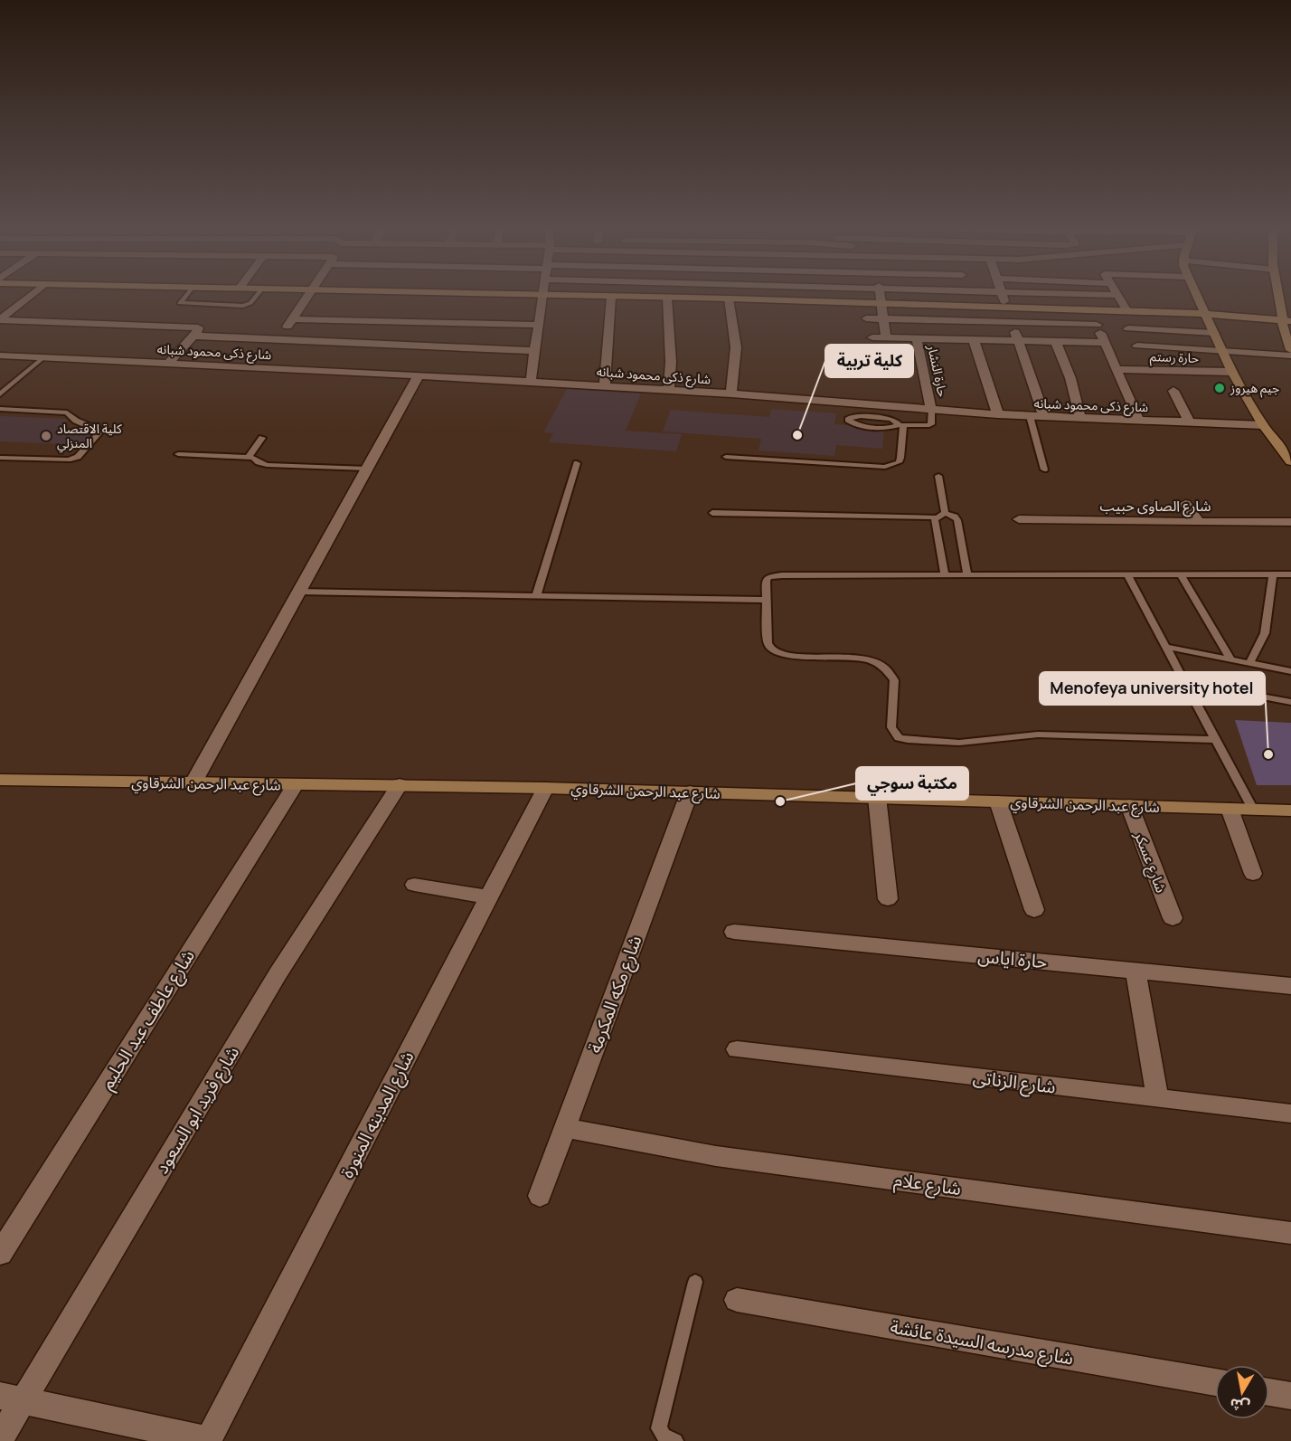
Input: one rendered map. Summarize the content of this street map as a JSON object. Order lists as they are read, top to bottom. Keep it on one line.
{"streets":{"street":["شارع ذكى محمود شبانه","حارة رستم","حارة النشار","شارع الصاوى حبيب","شارع عبد الرحمن الشرقاوي","شارع عسكر","حارة اياس","شارع مكه المكرمة","شارع عاطف عبد الحليم","شارع الزناتى","شارع فريد ابو السعود","شارع المدينه المنورة","شارع علام","شارع مدرسه السيدة عائشة"]},"crossings":[["شارع ذكى محمود شبانه","حارة النشار"],["شارع عبد الرحمن الشرقاوي","شارع عسكر"],["شارع عبد الرحمن الشرقاوي","شارع مكه المكرمة"],["شارع عبد الرحمن الشرقاوي","شارع عاطف عبد الحليم"],["شارع عبد الرحمن الشرقاوي","شارع فريد ابو السعود"],["شارع عبد الرحمن الشرقاوي","شارع المدينه المنورة"],["شارع مكه المكرمة","شارع علام"]],"places":["جيم هيروز","كلية تربية","كلية الاقتصاد المنزلي","Menofeya university hotel","مكتبة سوجي"],"north":"bottom"}
